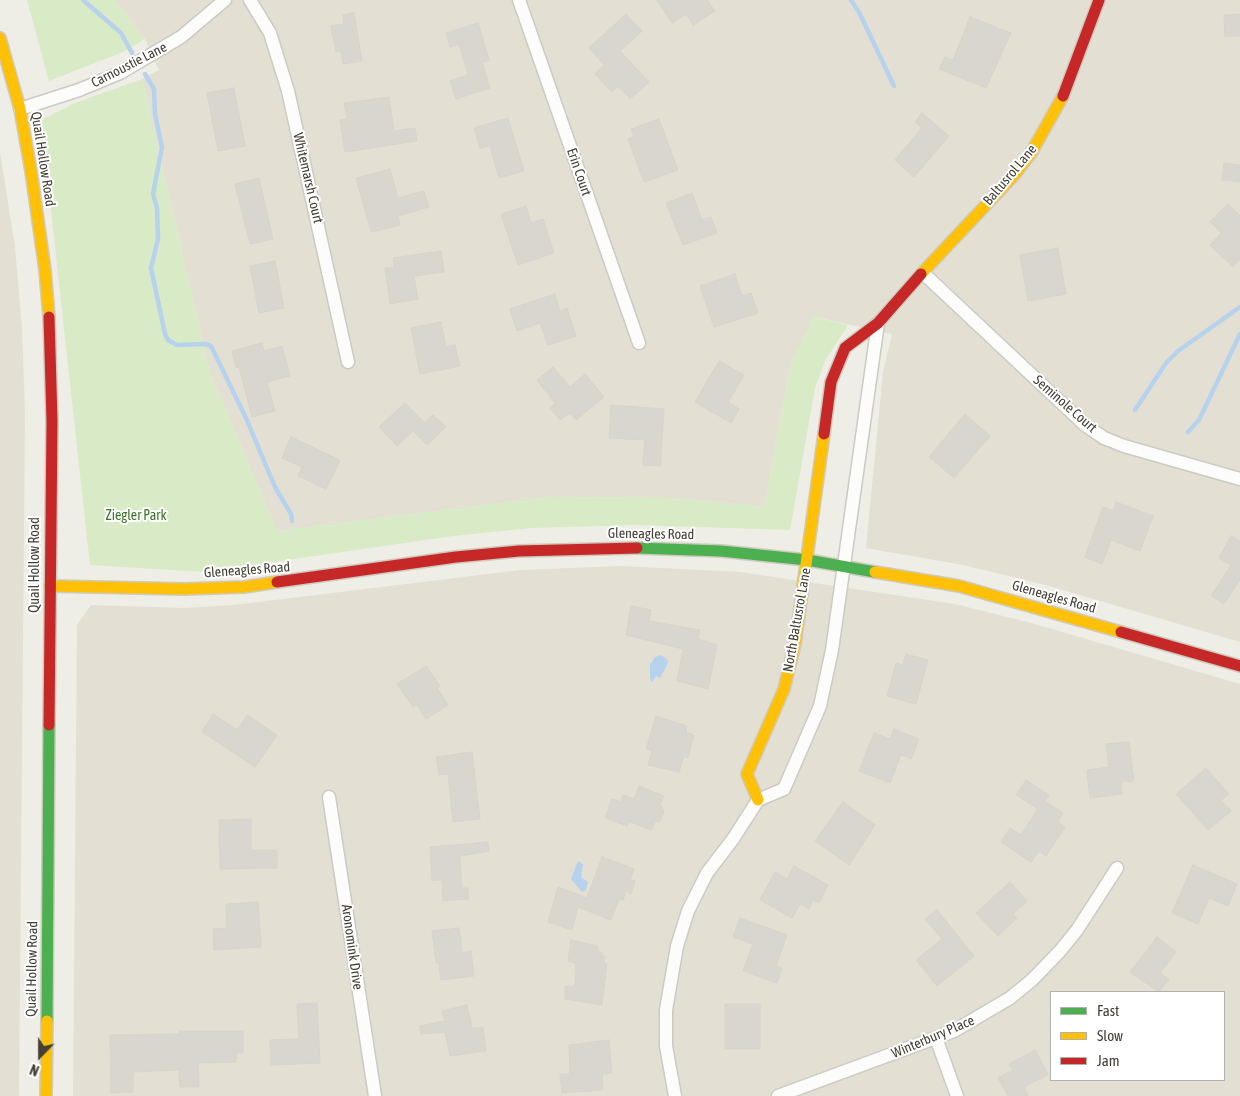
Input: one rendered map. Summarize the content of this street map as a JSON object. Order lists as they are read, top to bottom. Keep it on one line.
{"streets":{"street":["Carnoustie Lane","Quail Hollow Road","Erin Court","Baltusrol Lane","Whitemarsh Court","Seminole Court","Gleneagles Road","North Baltusrol Lane","Aronomink Drive","Winterbury Place"]},"crossings":[["Carnoustie Lane","Quail Hollow Road"],["Quail Hollow Road","Gleneagles Road"],["Baltusrol Lane","Seminole Court"],["Baltusrol Lane","Gleneagles Road"],["Baltusrol Lane","North Baltusrol Lane"],["Gleneagles Road","North Baltusrol Lane"]],"parks":["Ziegler Park"],"legend":["Fast","Slow","Jam"],"north":"bottom"}
